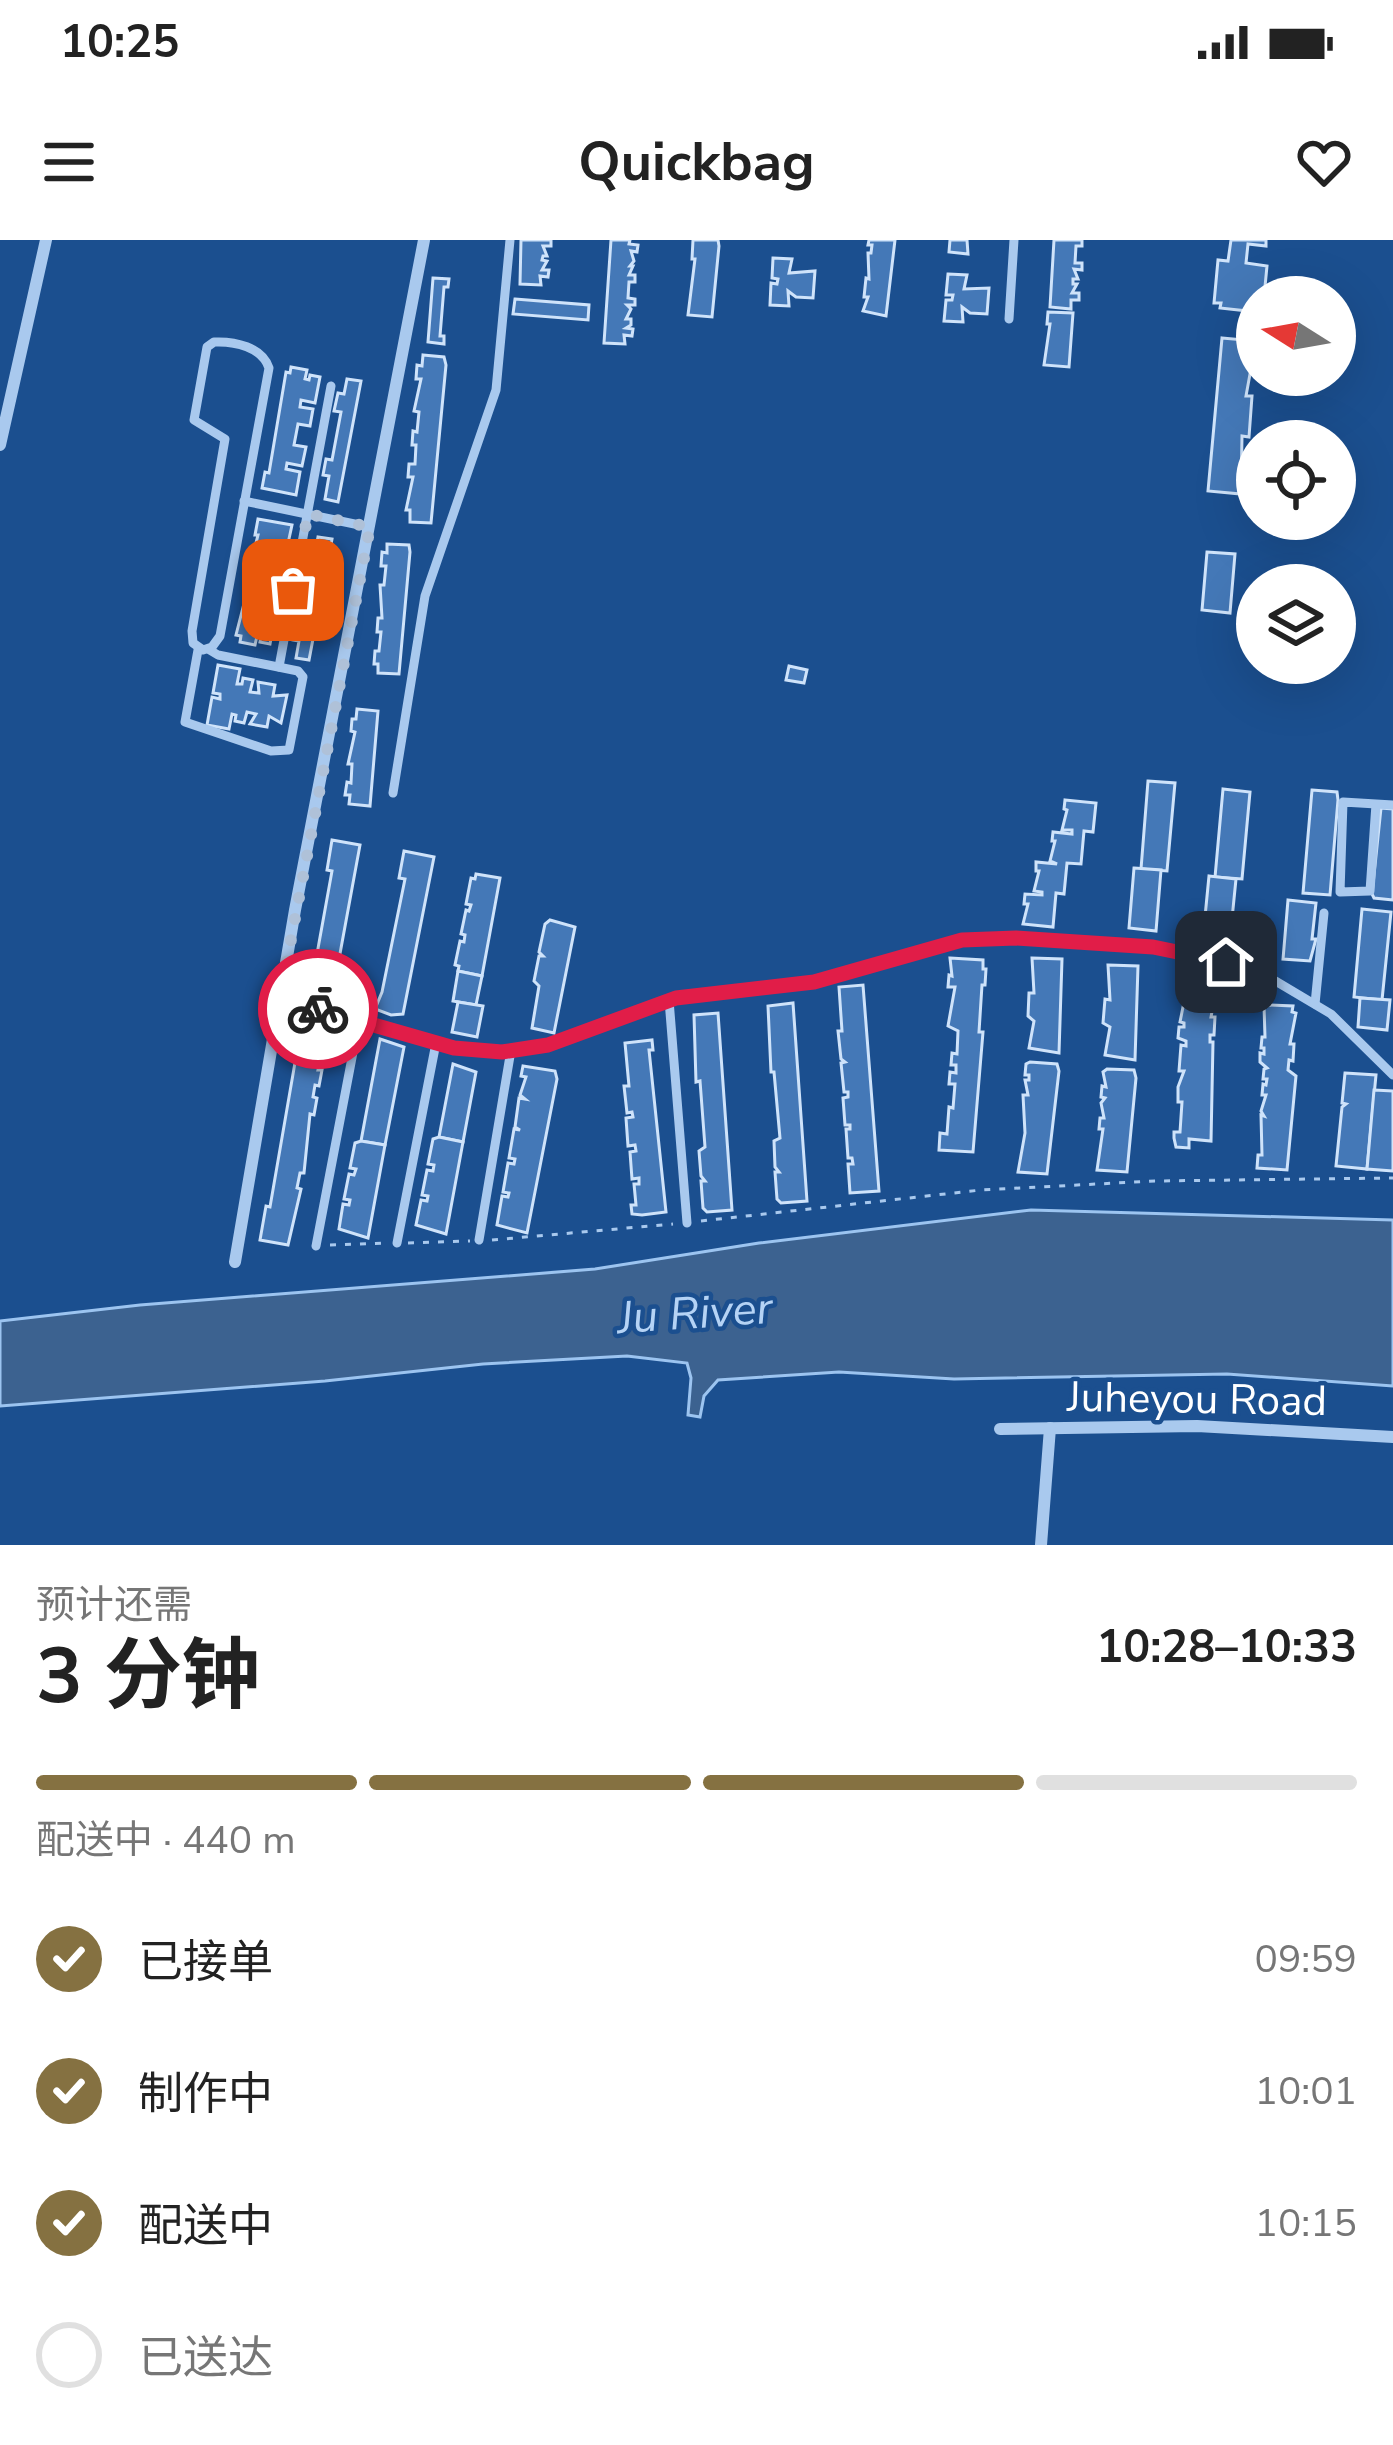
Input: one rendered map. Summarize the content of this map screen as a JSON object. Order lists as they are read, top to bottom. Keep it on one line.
{"streets":{"street":["Juheyou Road"]},"water":["Ju River"],"north":"left","page":{"status":"10:25","header":"Quickbag","heading":["3 分钟","预计还需","10:28–10:33"],"bar":"配送中 · 440 m","list":[["已接单","09:59"],["制作中","10:01"],["配送中","10:15"],"已送达"]}}
